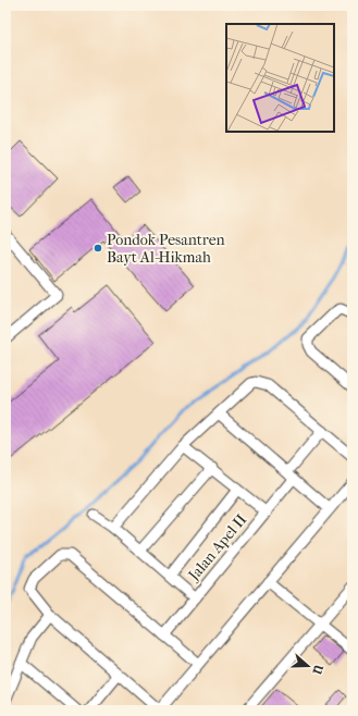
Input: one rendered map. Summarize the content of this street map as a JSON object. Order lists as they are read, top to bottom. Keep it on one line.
{"streets":{"street":["Jalan Apel II"]},"places":["Pondok Pesantren Bayt Al-Hikmah"],"north":"right"}
